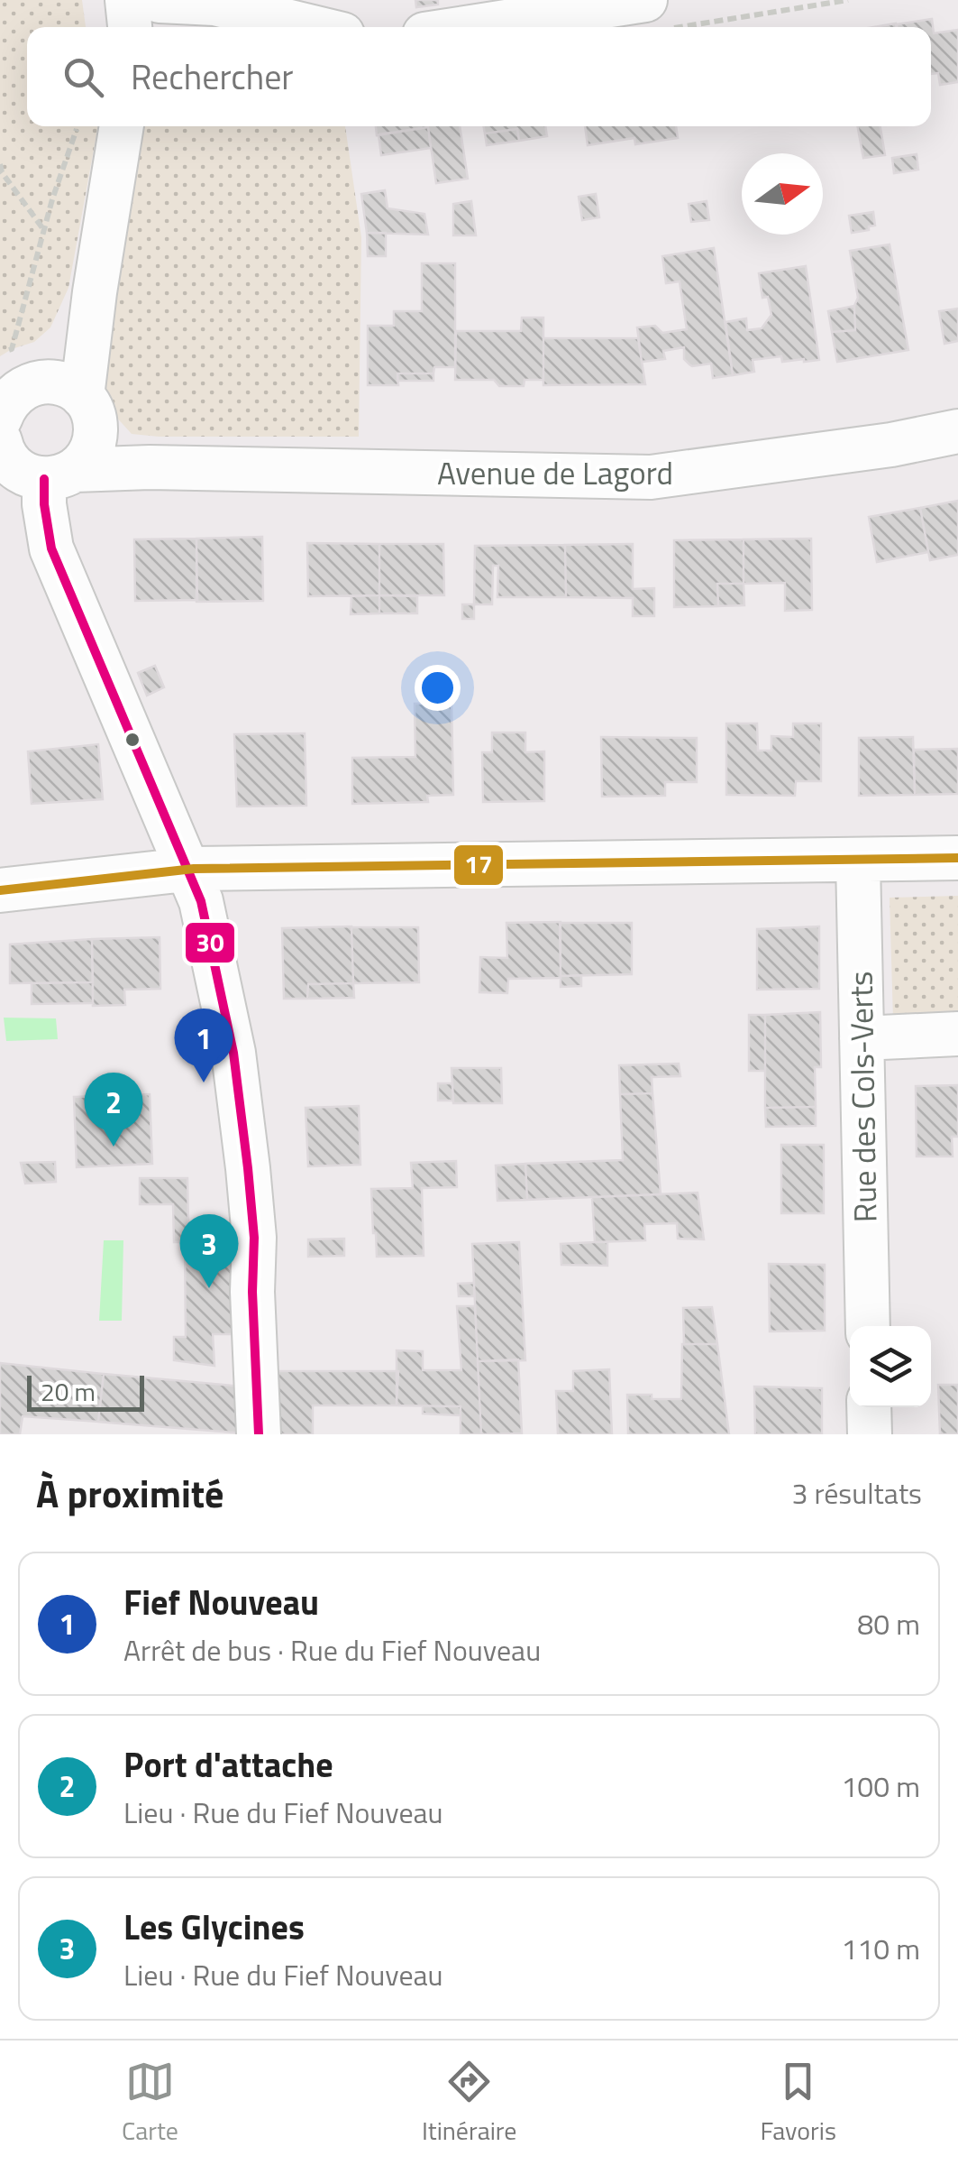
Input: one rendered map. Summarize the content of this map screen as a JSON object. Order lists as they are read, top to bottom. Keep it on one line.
{"streets":{"street":["Avenue de Lagord","Rue des Cols-Verts"]},"lines":["transit line 30","transit line 17"],"scale_bar":"20 m","north":"right","page":{"search":"Rechercher","pins":["1","2","3"],"scale":"20 m","heading":["À proximité","3 résultats"],"list":[{"mark":"1","name":"Fief Nouveau","note":"Arrêt de bus · Rue du Fief Nouveau","value":"80 m"},{"mark":"2","name":"Port d'attache","note":"Lieu · Rue du Fief Nouveau","value":"100 m"},{"mark":"3","name":"Les Glycines","note":"Lieu · Rue du Fief Nouveau","value":"110 m"}],"nav":["Carte","Itinéraire","Favoris"]}}
